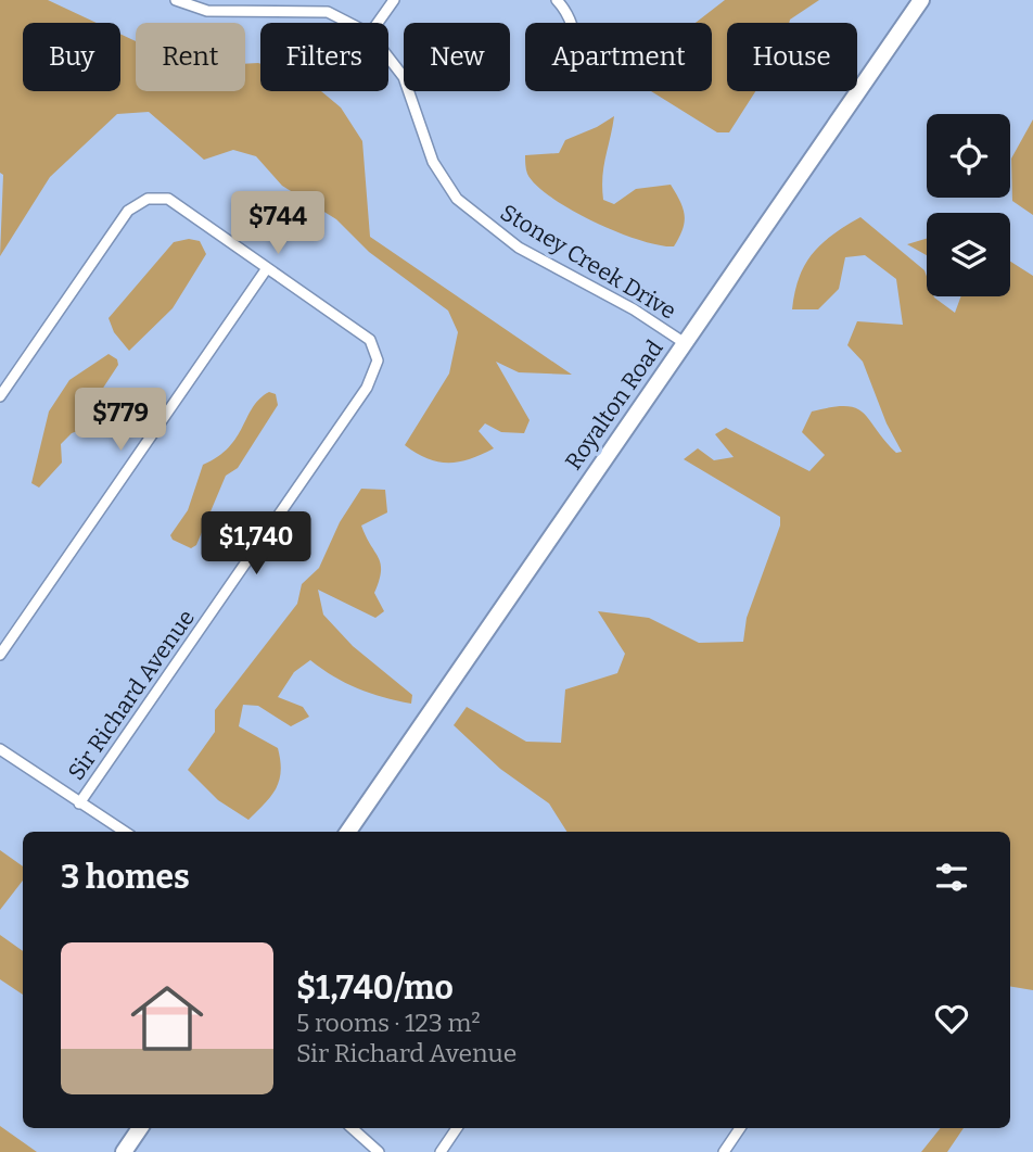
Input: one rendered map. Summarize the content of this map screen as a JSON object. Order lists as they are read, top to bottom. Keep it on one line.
{"streets":{"main road":["Royalton Road"],"street":["Stoney Creek Drive","Sir Richard Avenue"]},"crossings":[["Stoney Creek Drive","Royalton Road"]],"page":{"chip":["Buy","Rent","Filters","New","Apartment","House"],"price":["$744","$779","$1,740"],"heading":"3 homes","list":[{"name":"$1,740/mo","note":"5 rooms · 123 m² · Sir Richard Avenue"}]}}
